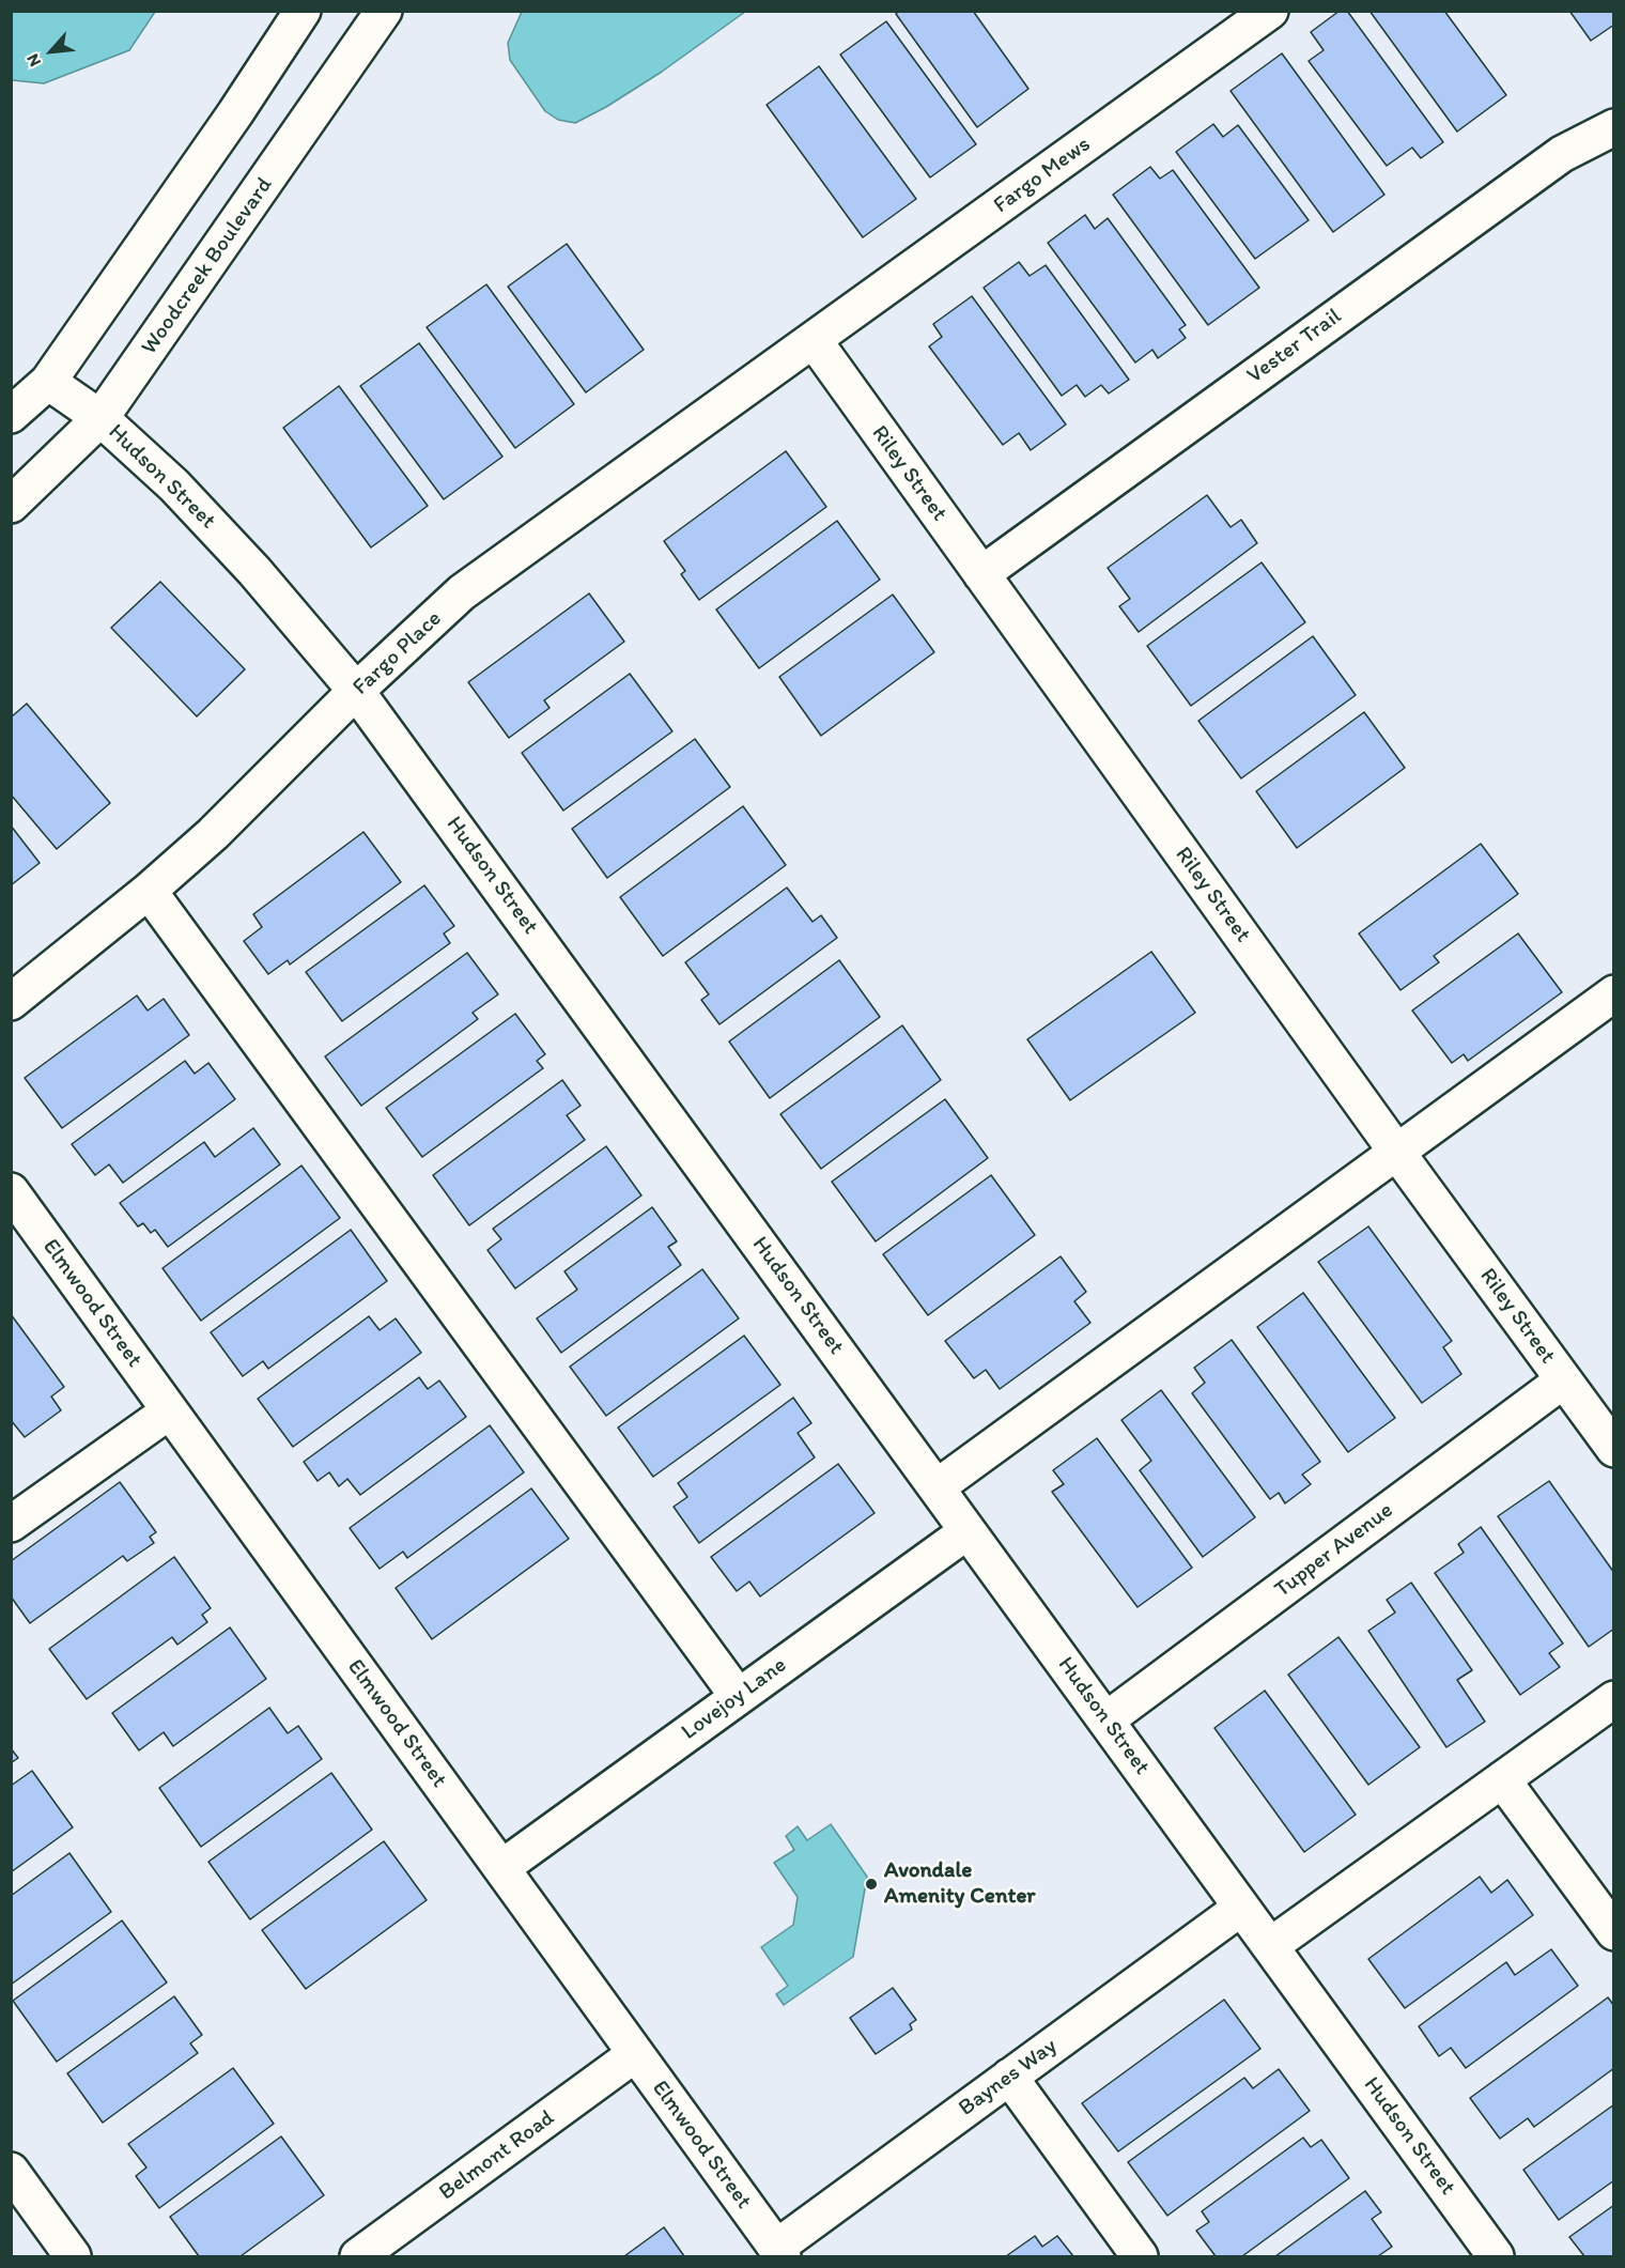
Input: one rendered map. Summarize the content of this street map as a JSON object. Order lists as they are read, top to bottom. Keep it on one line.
{"streets":{"street":["Fargo Mews","Woodcreek Boulevard","Vester Trail","Riley Street","Hudson Street","Fargo Place","Elmwood Street","Tupper Avenue","Lovejoy Lane","Baynes Way","Belmont Road"]},"crossings":[["Fargo Mews","Riley Street"],["Fargo Mews","Fargo Place"],["Woodcreek Boulevard","Hudson Street"],["Vester Trail","Riley Street"],["Riley Street","Fargo Place"],["Riley Street","Tupper Avenue"],["Hudson Street","Fargo Place"],["Hudson Street","Tupper Avenue"],["Hudson Street","Lovejoy Lane"],["Hudson Street","Baynes Way"],["Elmwood Street","Lovejoy Lane"],["Elmwood Street","Baynes Way"],["Elmwood Street","Belmont Road"]],"places":["Avondale Amenity Center"],"north":"bottom left"}
